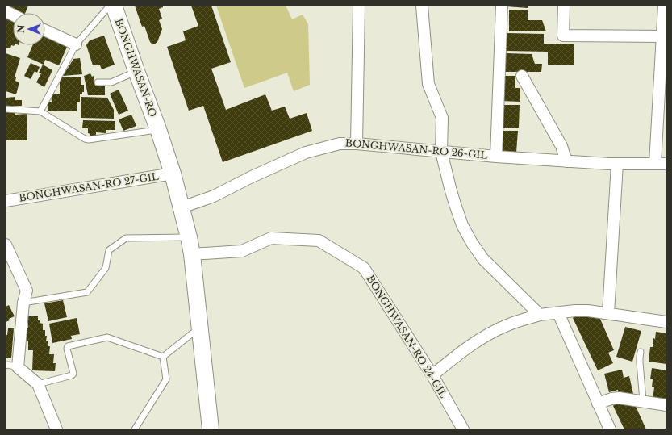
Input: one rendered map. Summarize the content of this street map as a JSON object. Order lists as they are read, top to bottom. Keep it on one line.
{"streets":{"main road":["BONGHWASAN-RO"],"street":["BONGHWASAN-RO 26-GIL","BONGHWASAN-RO 27-GIL","BONGHWASAN-RO 24-GIL"]},"crossings":[["BONGHWASAN-RO","BONGHWASAN-RO 26-GIL"],["BONGHWASAN-RO","BONGHWASAN-RO 27-GIL"],["BONGHWASAN-RO","BONGHWASAN-RO 24-GIL"]],"north":"left"}
